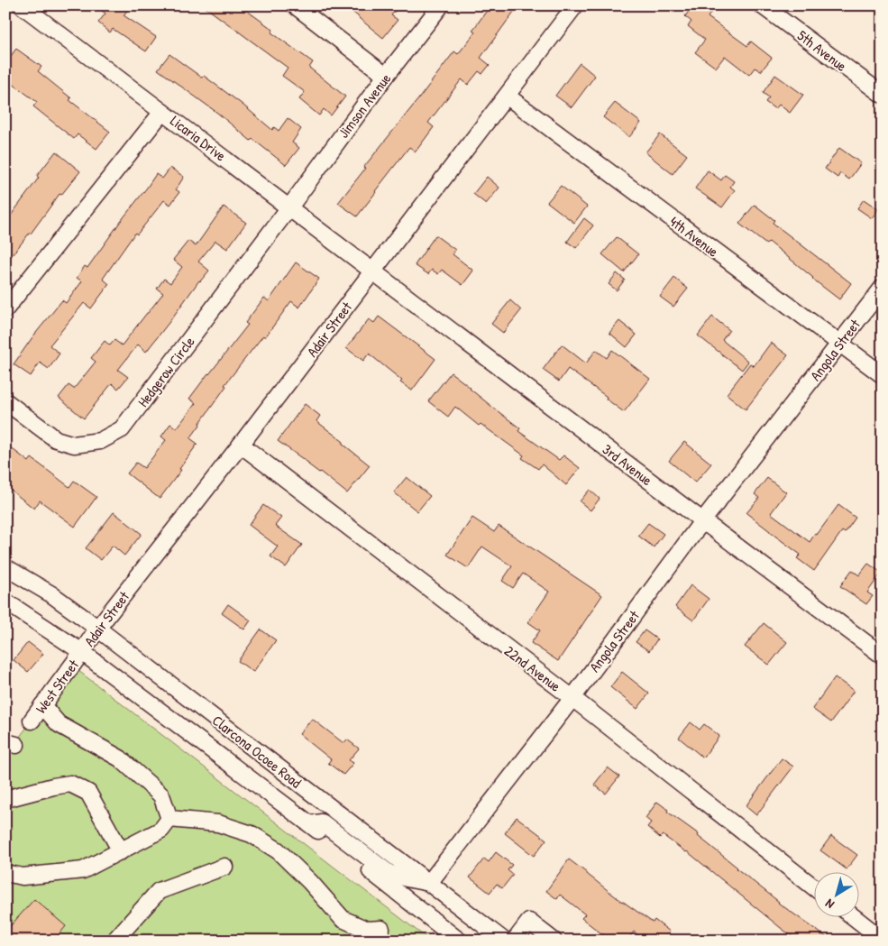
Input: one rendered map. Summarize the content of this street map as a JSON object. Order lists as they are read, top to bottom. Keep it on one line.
{"streets":{"street":["5th Avenue","Jimson Avenue","Licaria Drive","4th Avenue","Adair Street","Angola Street","Hedgerow Circle","3rd Avenue","22nd Avenue","West Street","Clarcona Ocoee Road"]},"crossings":[["Jimson Avenue","Licaria Drive"],["Jimson Avenue","Hedgerow Circle"],["Licaria Drive","Adair Street"],["Licaria Drive","Hedgerow Circle"],["Licaria Drive","3rd Avenue"],["4th Avenue","Adair Street"],["4th Avenue","Angola Street"],["Adair Street","3rd Avenue"],["Adair Street","22nd Avenue"],["Adair Street","West Street"],["Adair Street","Clarcona Ocoee Road"],["Angola Street","3rd Avenue"],["Angola Street","22nd Avenue"],["Angola Street","Clarcona Ocoee Road"],["West Street","Clarcona Ocoee Road"]],"north":"bottom left"}
